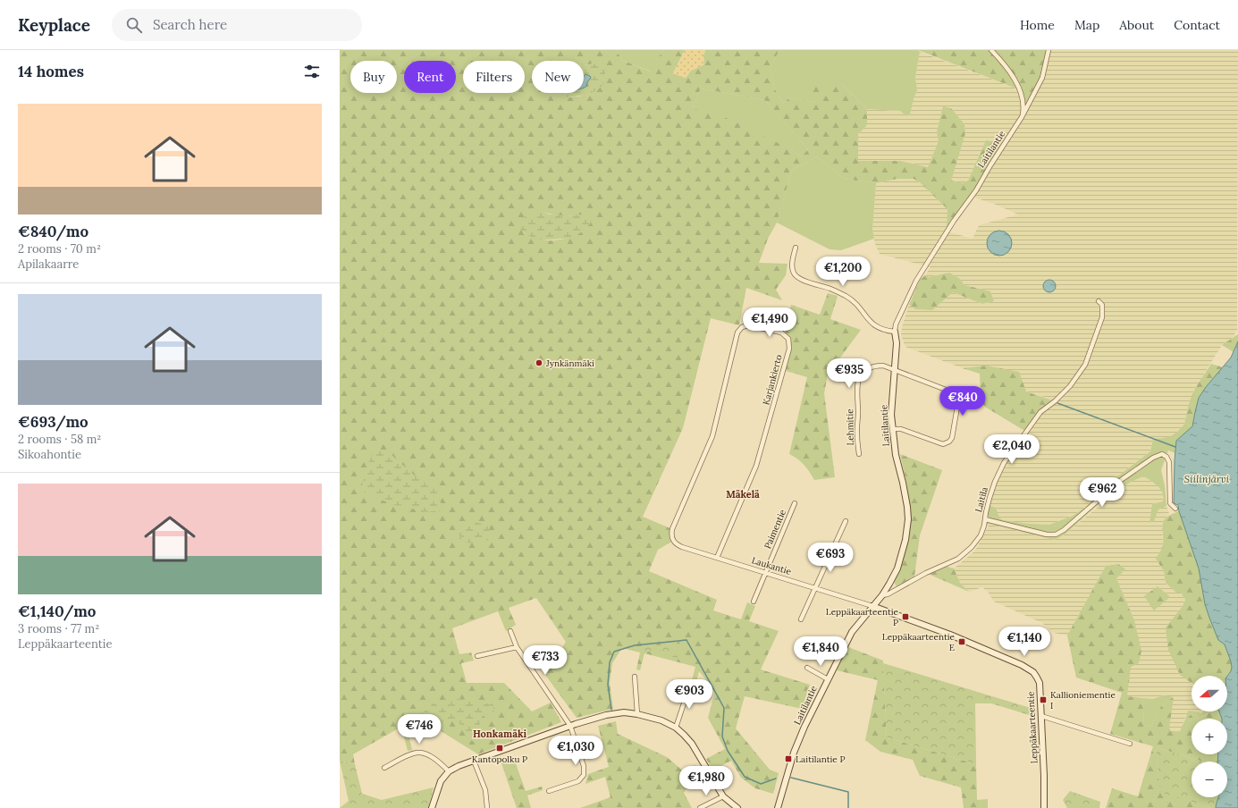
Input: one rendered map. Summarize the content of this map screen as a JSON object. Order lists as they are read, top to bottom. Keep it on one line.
{"streets":{"street":["Laitilantie","Karjankierto","Lehmitie","Laitila","Paimentie","Laukantie","Leppäkaarteentie"]},"crossings":[["Laitilantie","Lehmitie"],["Laitilantie","Laitila"],["Laitilantie","Laukantie"],["Laitilantie","Leppäkaarteentie"],["Karjankierto","Laukantie"],["Paimentie","Laukantie"],["Laukantie","Leppäkaarteentie"]],"districts":["Mäkelä","Honkamäki"],"water":["Siilinjärvi"],"places":{"other":["Jynkänmäki"],"transit":["Leppäkaarteentie P","Leppäkaarteentie E","Kallioniementie I","Kantopolku P","Laitilantie P"]},"north":"left","page":{"header":"Keyplace","search":"Search here","nav":["Home","Map","About","Contact"],"heading":"14 homes","chip":["Buy","Rent","Filters","New"],"list":[{"name":"€840/mo","note":"2 rooms · 70 m² · Apilakaarre"},{"name":"€693/mo","note":"2 rooms · 58 m² · Sikoahontie"},{"name":"€1,140/mo","note":"3 rooms · 77 m² · Leppäkaarteentie"}],"price":["€1,200","€1,490","€935","€840","€2,040","€962","€693","€1,140","€1,840","€733","€903","€746","€1,030","€1,980"],"map_buttons":["+","−"]}}
